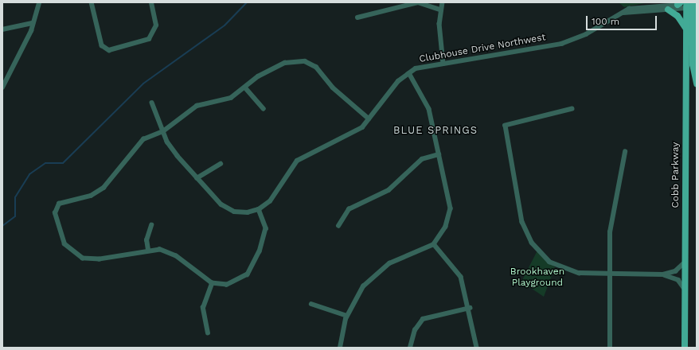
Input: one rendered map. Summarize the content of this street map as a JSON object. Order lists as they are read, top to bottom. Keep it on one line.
{"streets":{"main road":["Cobb Parkway"],"street":["Clubhouse Drive Northwest"]},"crossings":[["Clubhouse Drive Northwest","Cobb Parkway"]],"districts":["BLUE SPRINGS"],"parks":["Brookhaven Playground"],"scale_bar":"100 m"}
